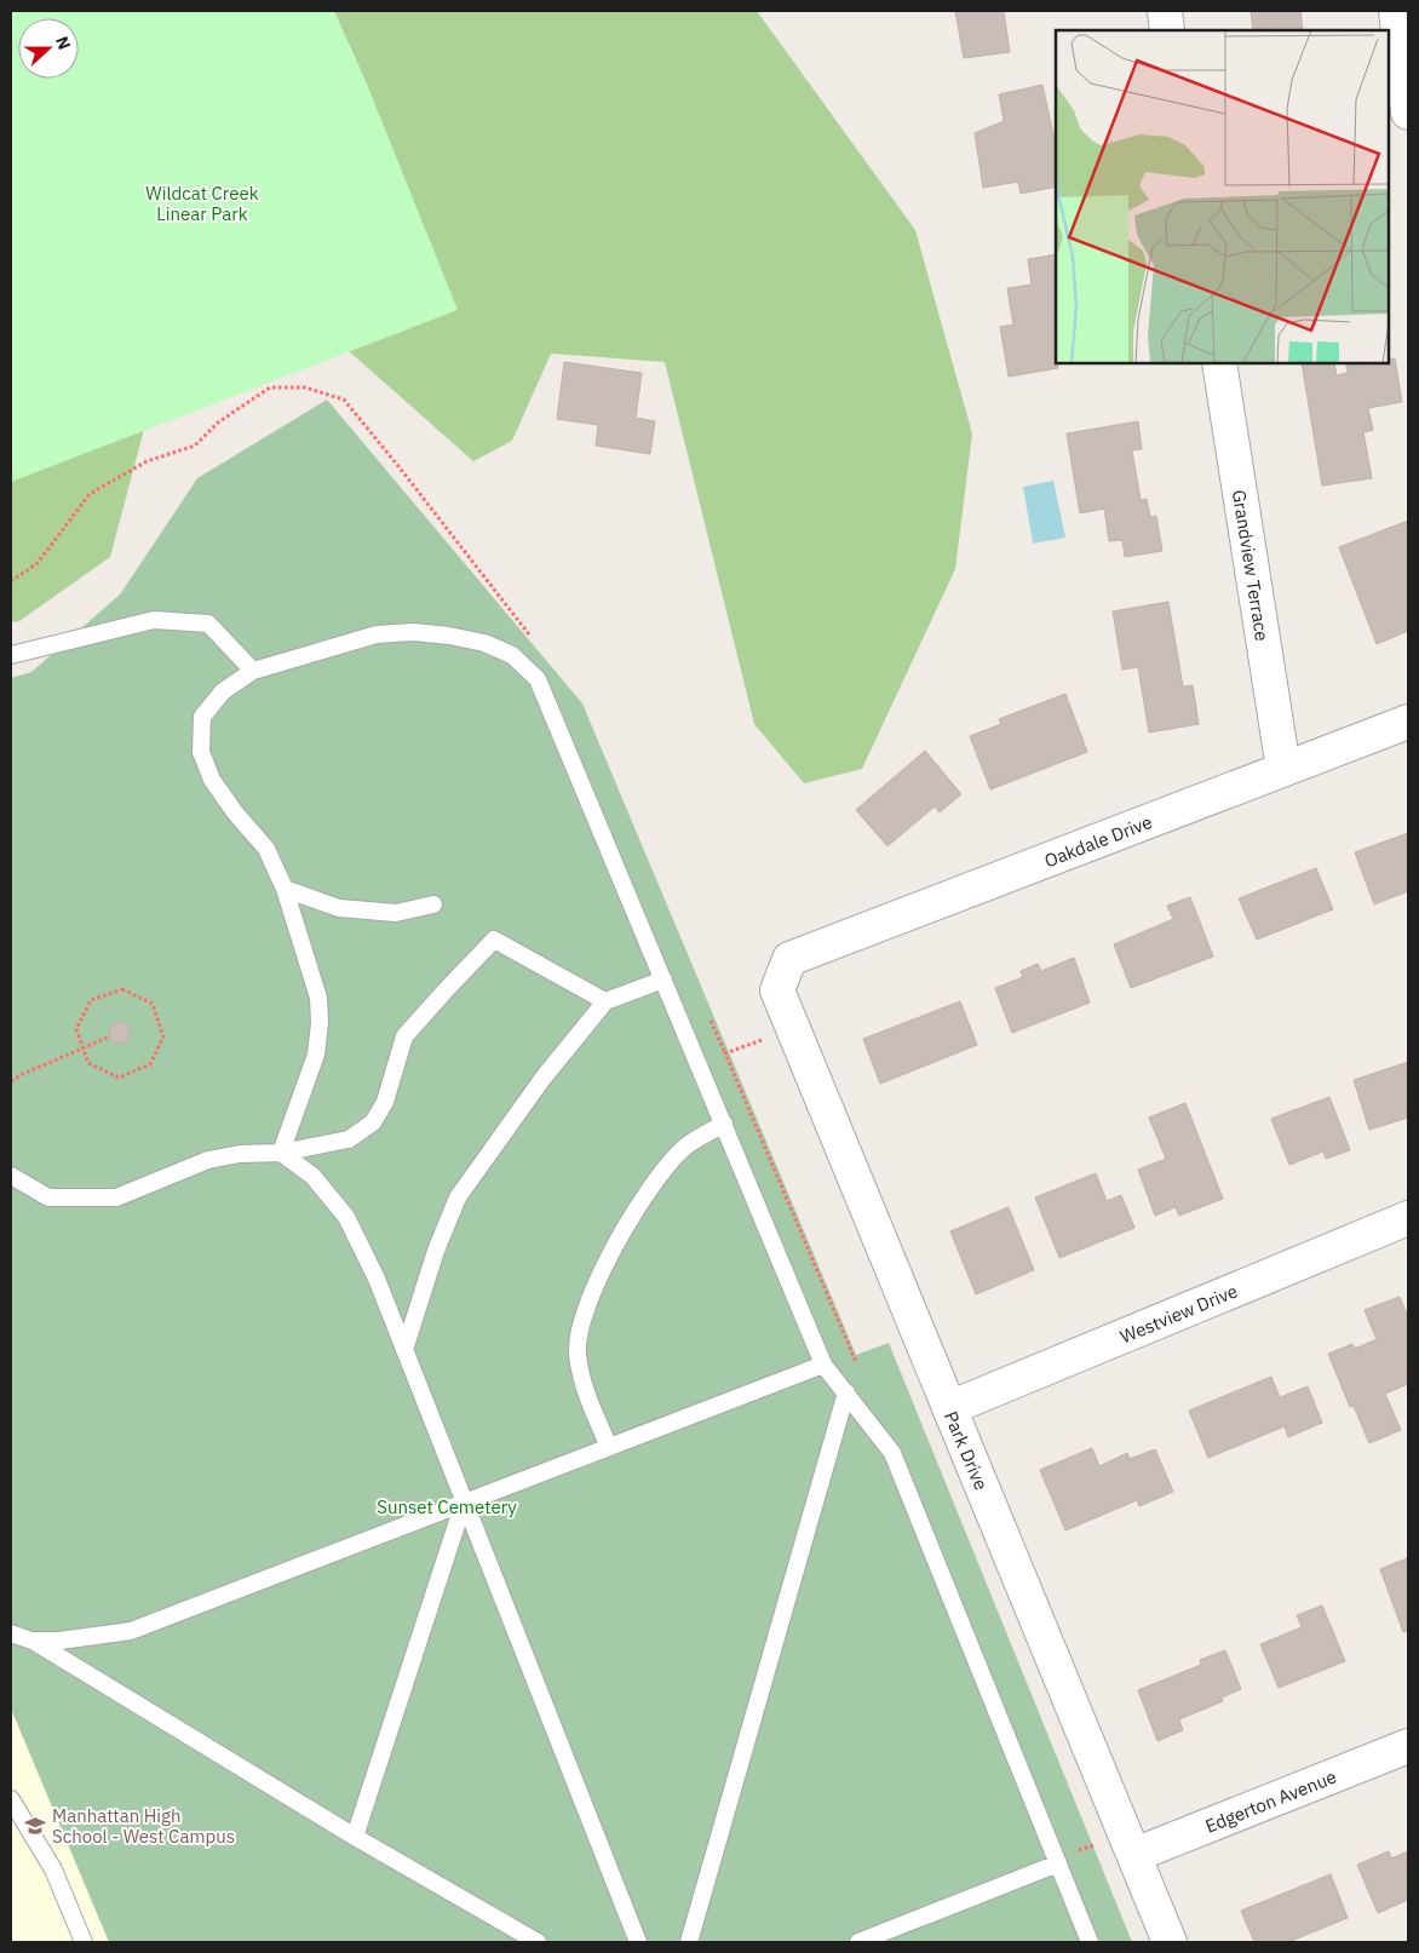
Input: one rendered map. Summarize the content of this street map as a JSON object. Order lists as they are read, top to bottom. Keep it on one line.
{"streets":{"street":["Grandview Terrace","Oakdale Drive","Westview Drive","Park Drive","Edgerton Avenue"]},"crossings":[["Grandview Terrace","Oakdale Drive"],["Oakdale Drive","Park Drive"],["Westview Drive","Park Drive"],["Park Drive","Edgerton Avenue"]],"parks":["Wildcat Creek Linear Park","Sunset Cemetery"],"places":{"school or university":["Manhattan High School - West Campus"]},"north":"right"}
